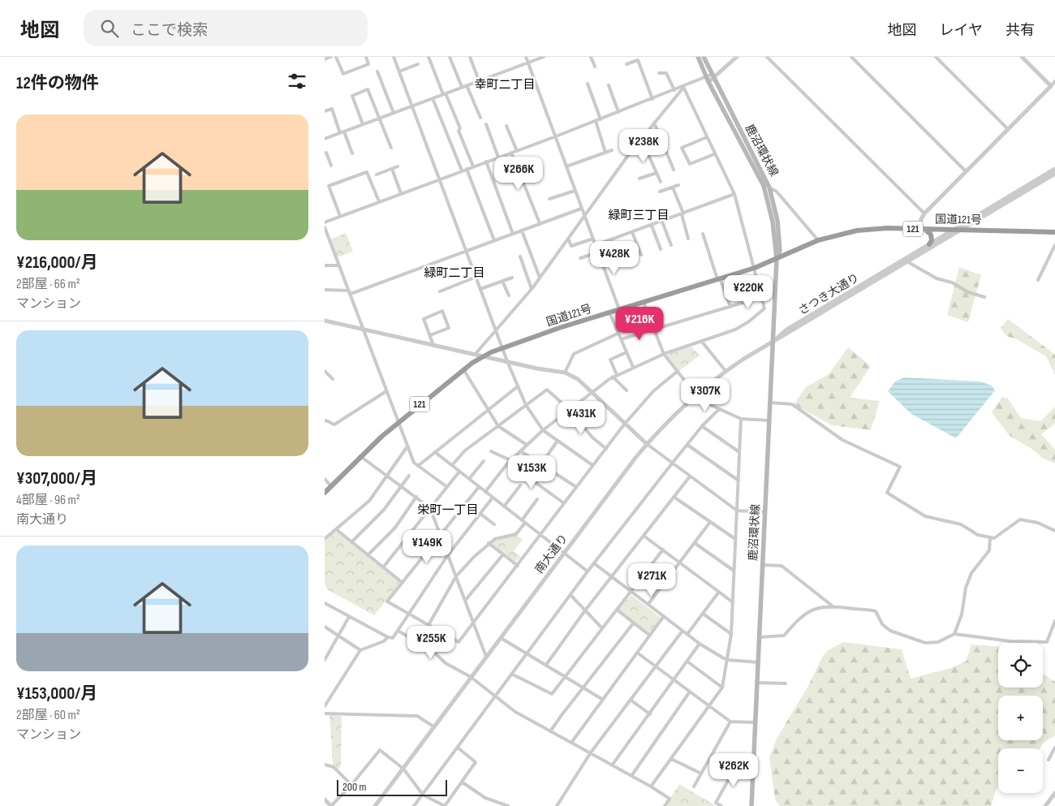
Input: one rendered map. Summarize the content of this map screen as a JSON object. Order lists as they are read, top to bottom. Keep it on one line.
{"streets":{"highway":["国道121号","121"],"main road":["鹿沼環状線"],"street":["さつき大通り","南大通り"]},"crossings":[["鹿沼環状線","国道121号"],["鹿沼環状線","さつき大通り"],["鹿沼環状線","南大通り"],["国道121号","さつき大通り"],["さつき大通り","南大通り"]],"districts":["幸町二丁目","緑町三丁目","緑町二丁目","栄町一丁目"],"scale_bar":"200 m","page":{"header":"地図","search":"ここで検索","nav":["地図","レイヤ","共有"],"heading":"12件の物件","list":[{"name":"¥216,000/月","note":"2部屋 · 66 m² · マンション"},{"name":"¥307,000/月","note":"4部屋 · 96 m² · 南大通り"},{"name":"¥153,000/月","note":"2部屋 · 60 m² · マンション"}],"price":["¥238K","¥266K","¥428K","¥220K","¥216K","¥307K","¥431K","¥153K","¥149K","¥271K","¥255K","¥262K"],"map_buttons":["+","−"],"scale":"200 m"}}
